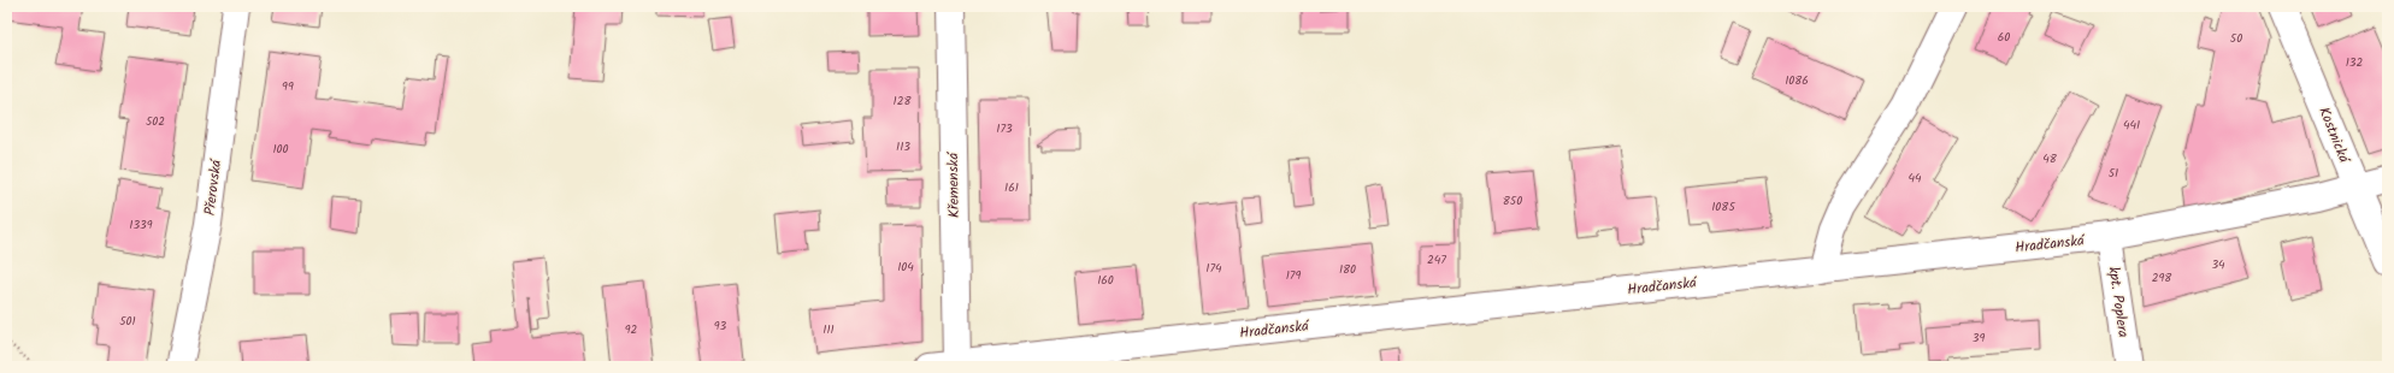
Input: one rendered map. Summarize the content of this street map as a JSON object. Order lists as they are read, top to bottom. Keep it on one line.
{"streets":{"street":["Kostnická","Křemenská","Přerovská","Hradčanská","kpt. Poplera"]},"crossings":[["Kostnická","Hradčanská"],["Křemenská","Hradčanská"],["Hradčanská","kpt. Poplera"]],"house_numbers":["60","50","132","1086","99","128","502","441","173","113","100","48","51","44","161","850","1085","1339","247","34","104","174","180","179","298","160","501","93","92","111","39"]}
